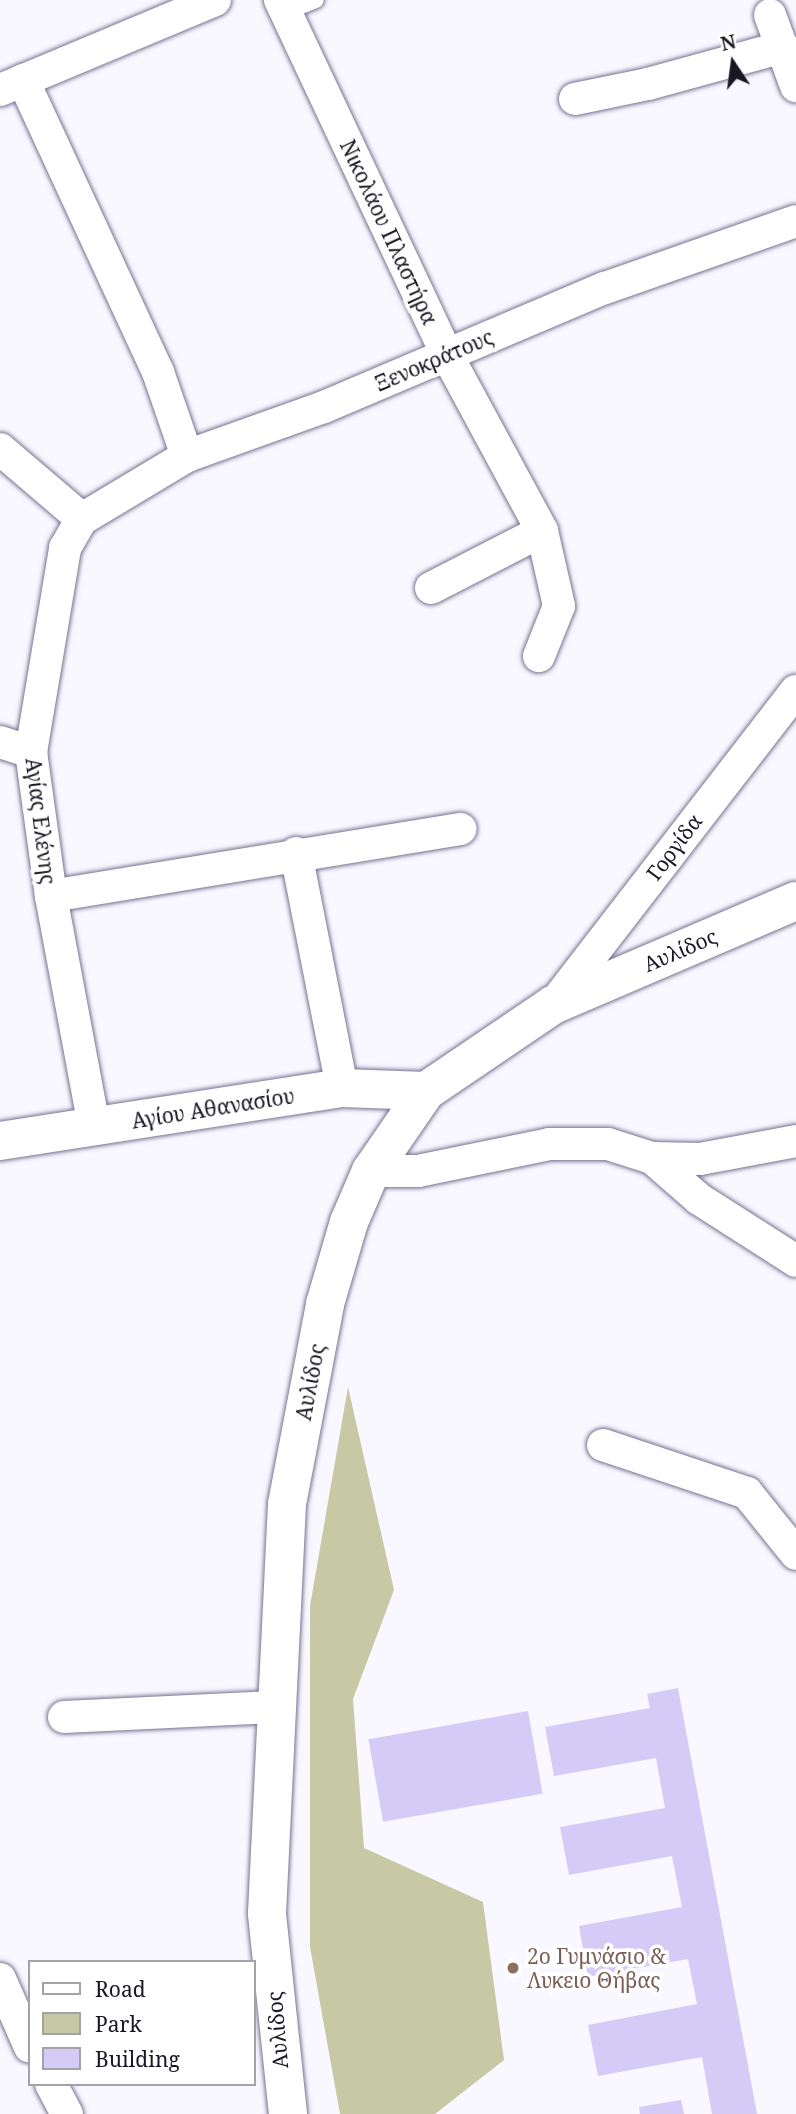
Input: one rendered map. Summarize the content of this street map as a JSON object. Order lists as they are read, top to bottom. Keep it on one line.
{"streets":{"main road":["Αυλίδος","Αγίου Αθανασίου"],"street":["Νικολάου Πλαστήρα","Ξενοκράτους","Αγίας Ελένης","Γοργίδα"]},"crossings":[["Νικολάου Πλαστήρα","Ξενοκράτους"],["Ξενοκράτους","Αγίας Ελένης"],["Αγίας Ελένης","Αγίου Αθανασίου"],["Γοργίδα","Αυλίδος"],["Αυλίδος","Αγίου Αθανασίου"]],"places":["2ο Γυμνάσιο & Λυκειο Θήβας"],"legend":["Road","Park","Building"],"north":"top"}
